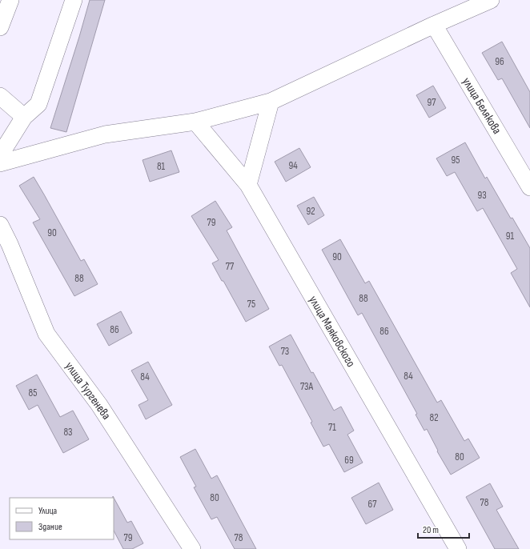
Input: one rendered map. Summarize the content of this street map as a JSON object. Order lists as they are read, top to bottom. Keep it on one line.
{"streets":{"street":["улица Белякова","улица Маяковского","улица Тургенева"]},"house_numbers":["96","97","95","94","81","93","92","79","90","91","90","77","88","88","75","86","86","73","84","84","73А","85","82","71","83","80","69","80","78","67","79","78"],"legend":["Улица","Здание"],"scale_bar":"20 m"}
